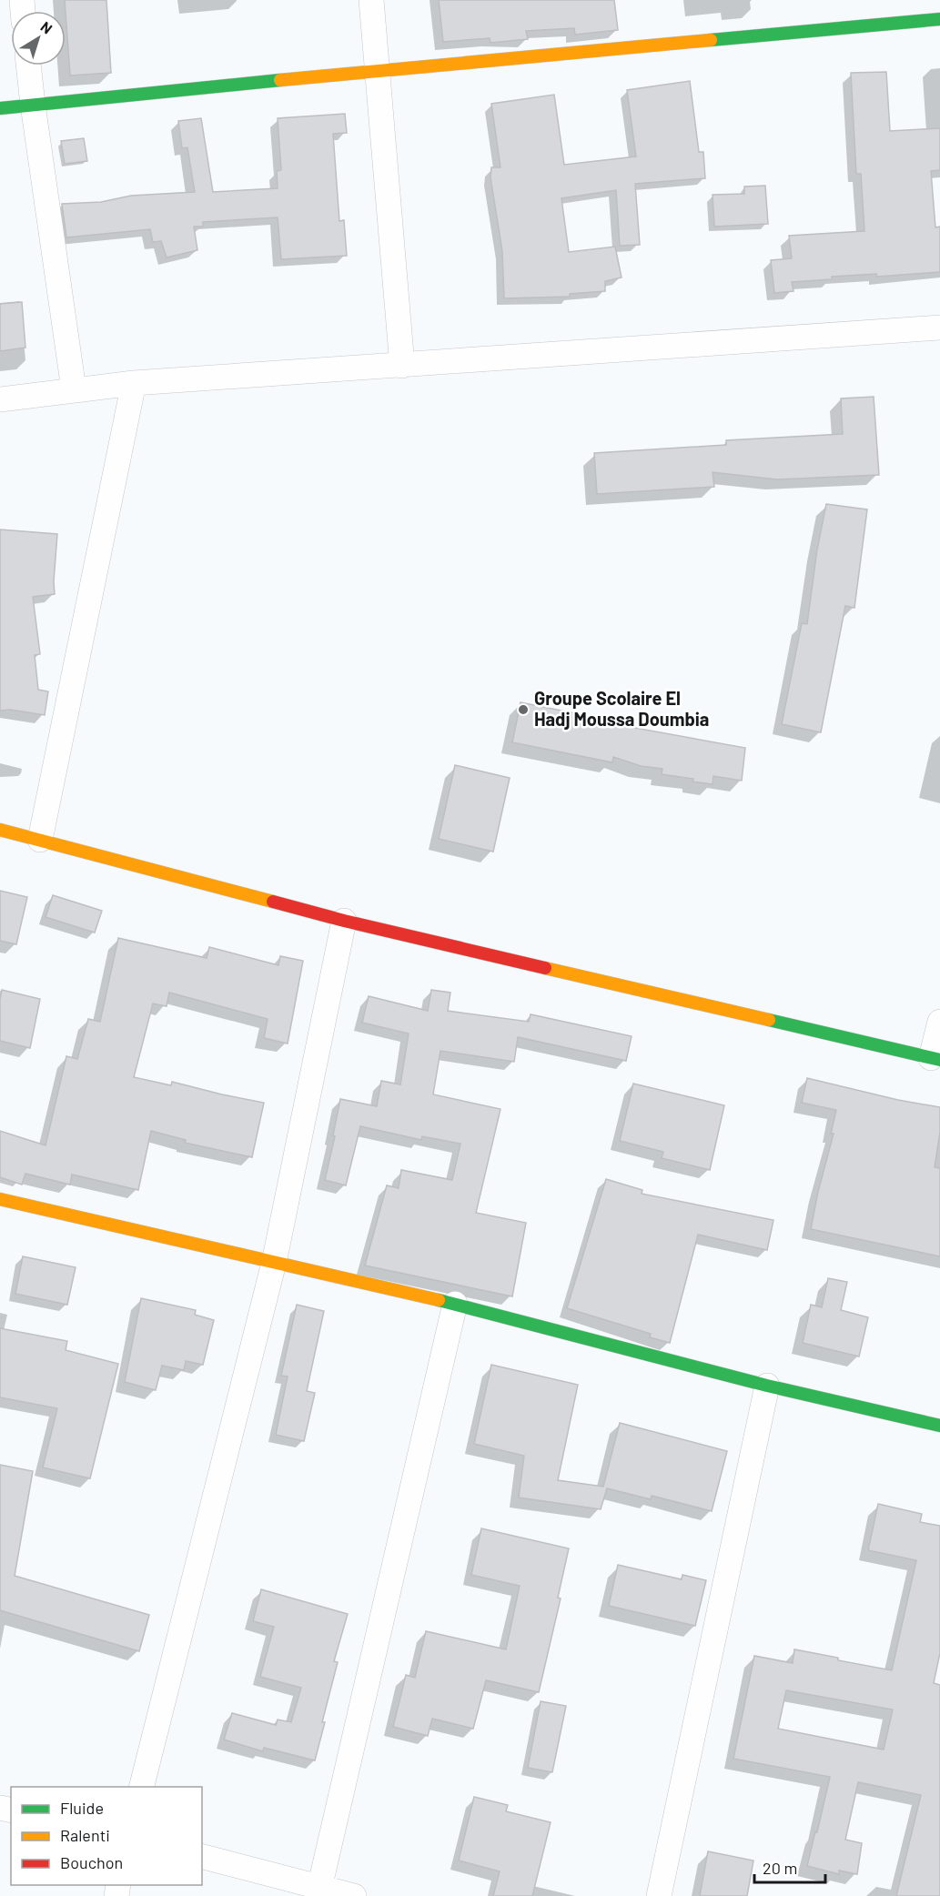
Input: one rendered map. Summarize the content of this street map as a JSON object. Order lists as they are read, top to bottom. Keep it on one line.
{"places":["Groupe Scolaire El Hadj Moussa Doumbia"],"legend":["Fluide","Ralenti","Bouchon"],"scale_bar":"20 m","north":"top right"}
